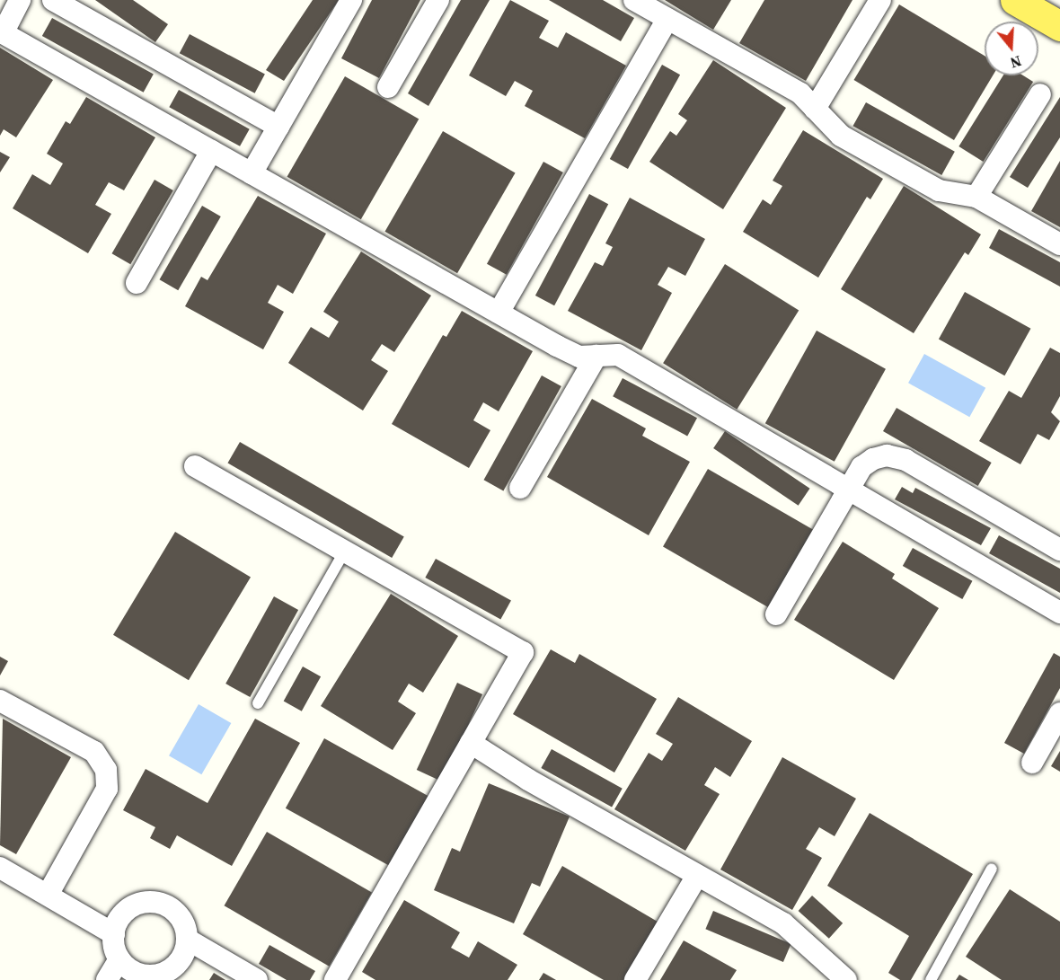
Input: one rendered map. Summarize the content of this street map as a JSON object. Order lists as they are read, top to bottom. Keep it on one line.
{"north":"bottom"}
